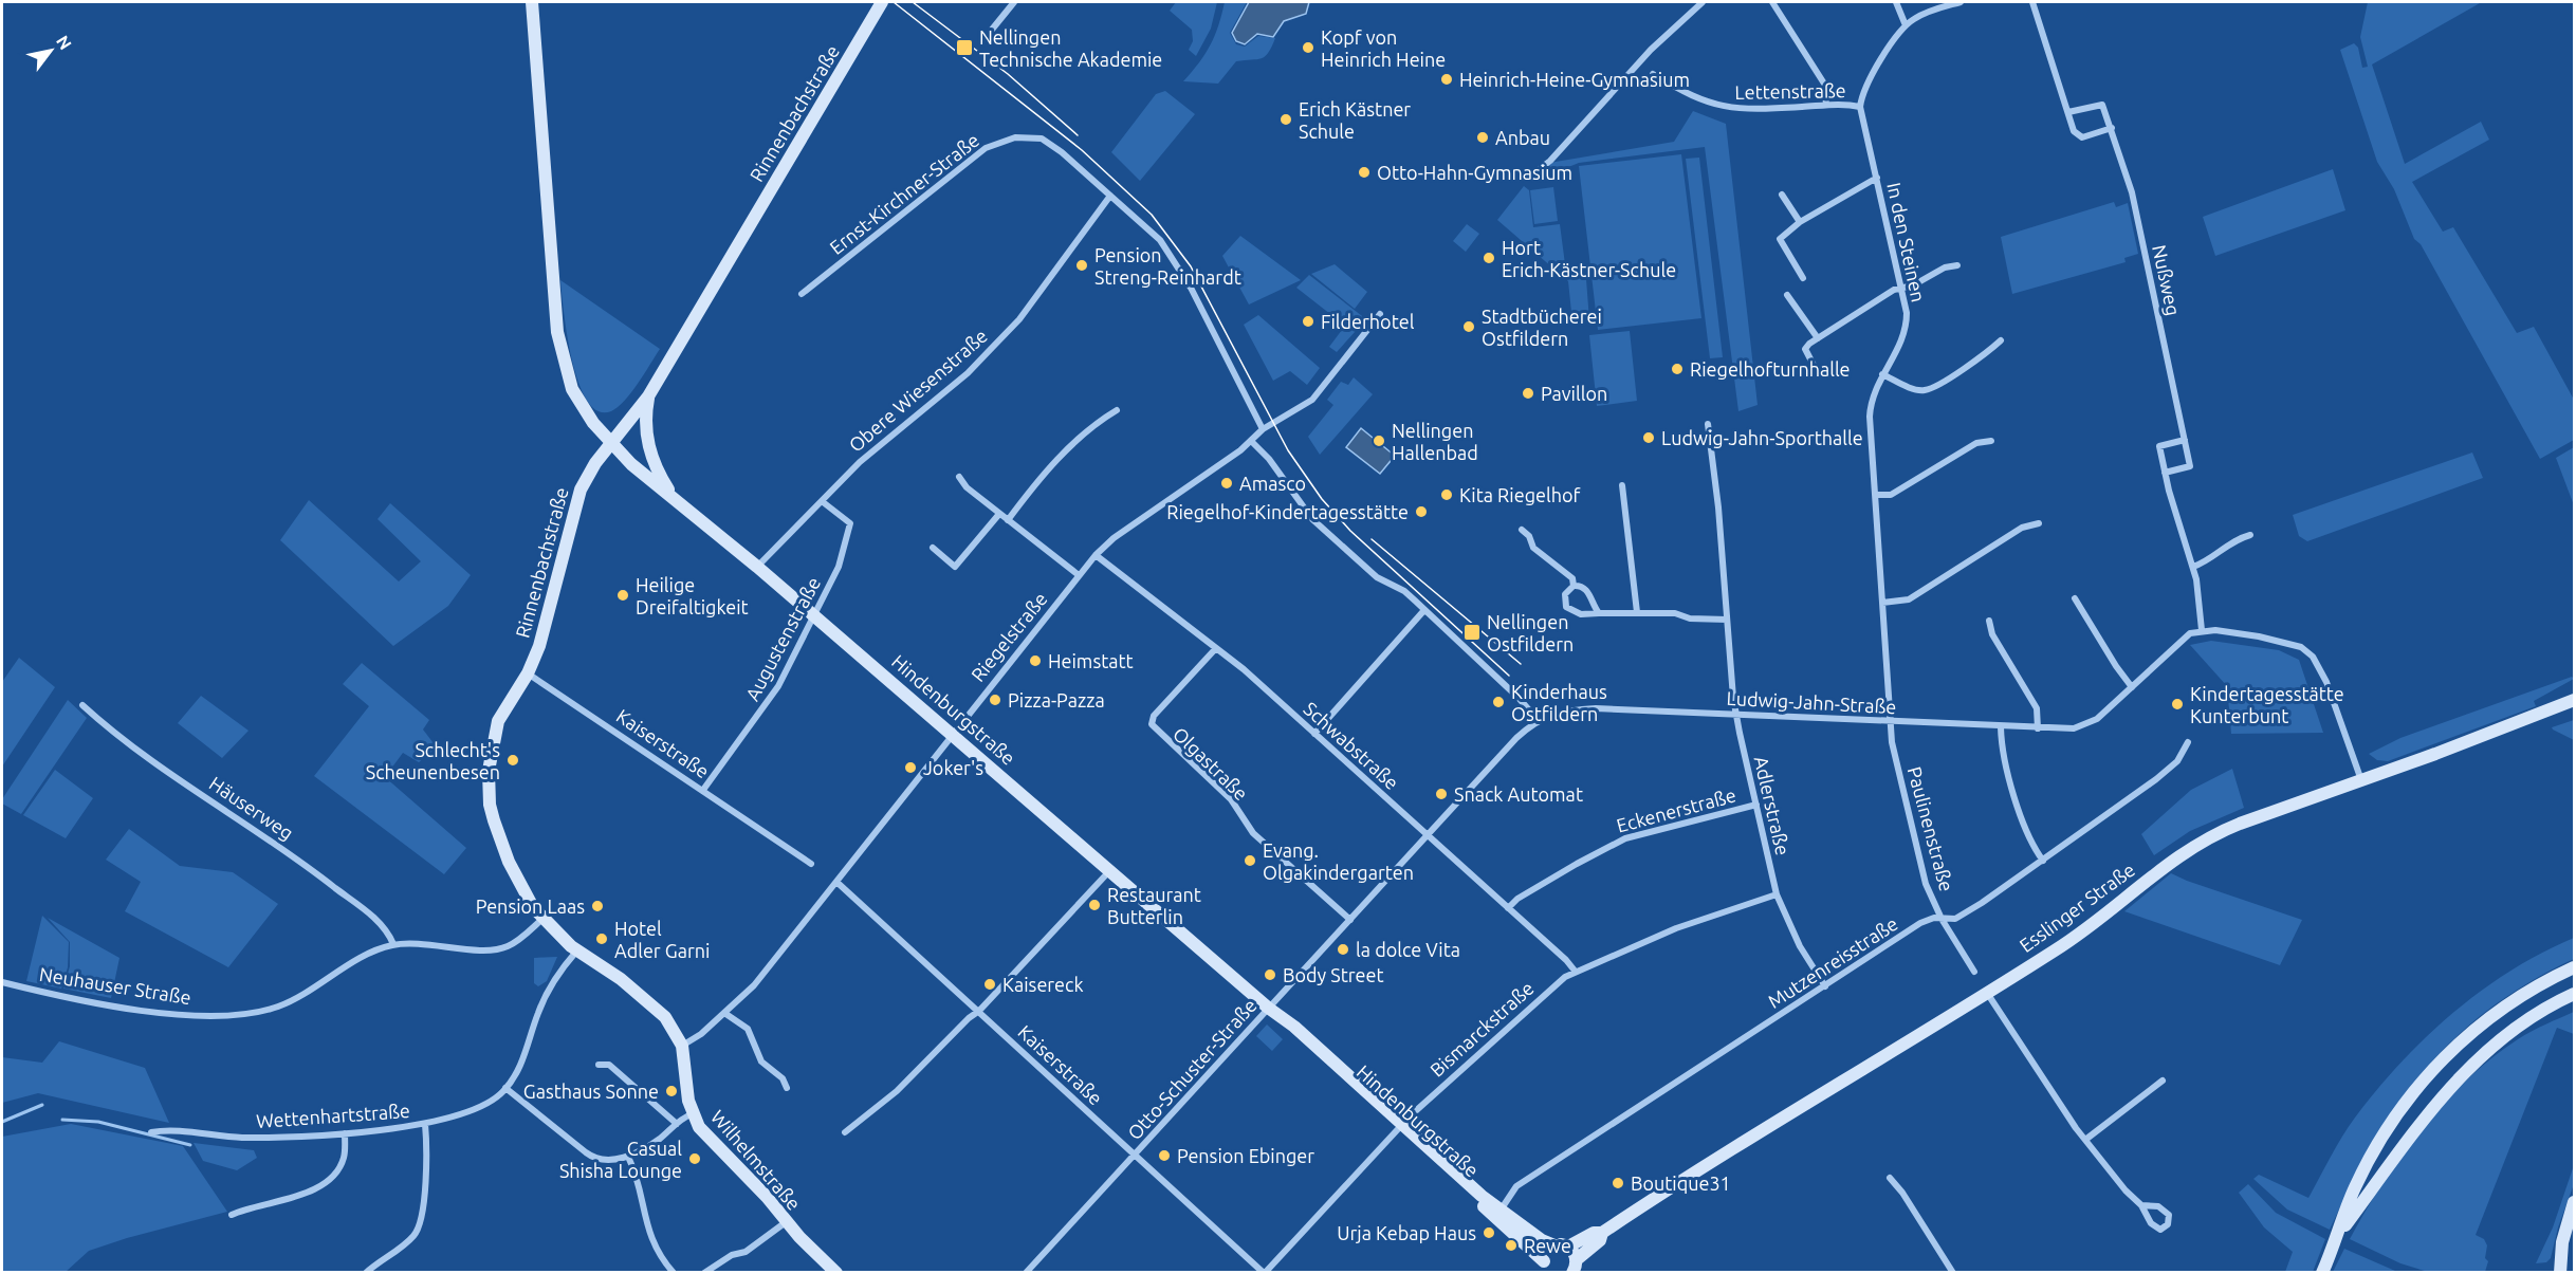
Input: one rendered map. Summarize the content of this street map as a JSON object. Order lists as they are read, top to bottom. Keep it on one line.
{"streets":{"main road":["Rinnenbachstraße","Hindenburgstraße","Esslinger Straße","Wilhelmstraße"],"street":["Lettenstraße","Ernst-Kirchner-Straße","In den Steinen","Nußweg","Obere Wiesenstraße","Riegelstraße","Augustenstraße","Ludwig-Jahn-Straße","Kaiserstraße","Schwabstraße","Olgastraße","Adlerstraße","Häuserweg","Eckenerstraße","Paulinenstraße","Mutzenreisstraße","Neuhauser Straße","Bismarckstraße","Otto-Schuster-Straße","Wettenhartstraße"]},"crossings":[["Lettenstraße","In den Steinen"],["Rinnenbachstraße","Riegelstraße"],["Rinnenbachstraße","Hindenburgstraße"],["Rinnenbachstraße","Kaiserstraße"],["Rinnenbachstraße","Neuhauser Straße"],["Rinnenbachstraße","Wettenhartstraße"],["Rinnenbachstraße","Wilhelmstraße"],["Ernst-Kirchner-Straße","Obere Wiesenstraße"],["Ernst-Kirchner-Straße","Riegelstraße"],["In den Steinen","Ludwig-Jahn-Straße"],["In den Steinen","Paulinenstraße"],["Obere Wiesenstraße","Augustenstraße"],["Obere Wiesenstraße","Hindenburgstraße"],["Riegelstraße","Hindenburgstraße"],["Riegelstraße","Kaiserstraße"],["Riegelstraße","Schwabstraße"],["Riegelstraße","Wettenhartstraße"],["Riegelstraße","Wilhelmstraße"],["Augustenstraße","Hindenburgstraße"],["Augustenstraße","Kaiserstraße"],["Ludwig-Jahn-Straße","Adlerstraße"],["Ludwig-Jahn-Straße","Paulinenstraße"],["Ludwig-Jahn-Straße","Otto-Schuster-Straße"],["Hindenburgstraße","Esslinger Straße"],["Hindenburgstraße","Mutzenreisstraße"],["Hindenburgstraße","Bismarckstraße"],["Hindenburgstraße","Otto-Schuster-Straße"],["Kaiserstraße","Bismarckstraße"],["Kaiserstraße","Otto-Schuster-Straße"],["Schwabstraße","Olgastraße"],["Schwabstraße","Eckenerstraße"],["Schwabstraße","Bismarckstraße"],["Schwabstraße","Otto-Schuster-Straße"],["Olgastraße","Otto-Schuster-Straße"],["Adlerstraße","Eckenerstraße"],["Adlerstraße","Mutzenreisstraße"],["Adlerstraße","Bismarckstraße"],["Häuserweg","Neuhauser Straße"],["Paulinenstraße","Mutzenreisstraße"],["Wettenhartstraße","Wilhelmstraße"]],"places":{"transit":["Nellingen Technische Akademie","Nellingen Ostfildern"],"other":["Kopf von Heinrich Heine","Heinrich-Heine-Gymnasium","Erich Kästner Schule","Anbau","Otto-Hahn-Gymnasium","Hort Erich-Kästner-Schule","Pension Streng-Reinhardt","Filderhotel","Stadtbücherei Ostfildern","Riegelhofturnhalle","Pavillon","Ludwig-Jahn-Sporthalle","Nellingen Hallenbad","Amasco","Kita Riegelhof","Riegelhof-Kindertagesstätte","Heilige Dreifaltigkeit","Heimstatt","Pizza-Pazza","Kinderhaus Ostfildern","Kindertagesstätte Kunterbunt","Schlecht's Scheunenbesen","Joker's","Snack Automat","Evang. Olgakindergarten","Restaurant Butterlin","Pension Laas","Hotel Adler Garni","la dolce Vita","Body Street","Kaisereck","Gasthaus Sonne","Pension Ebinger","Casual Shisha Lounge","Boutique31","Urja Kebap Haus","Rewe"]},"north":"top right"}
